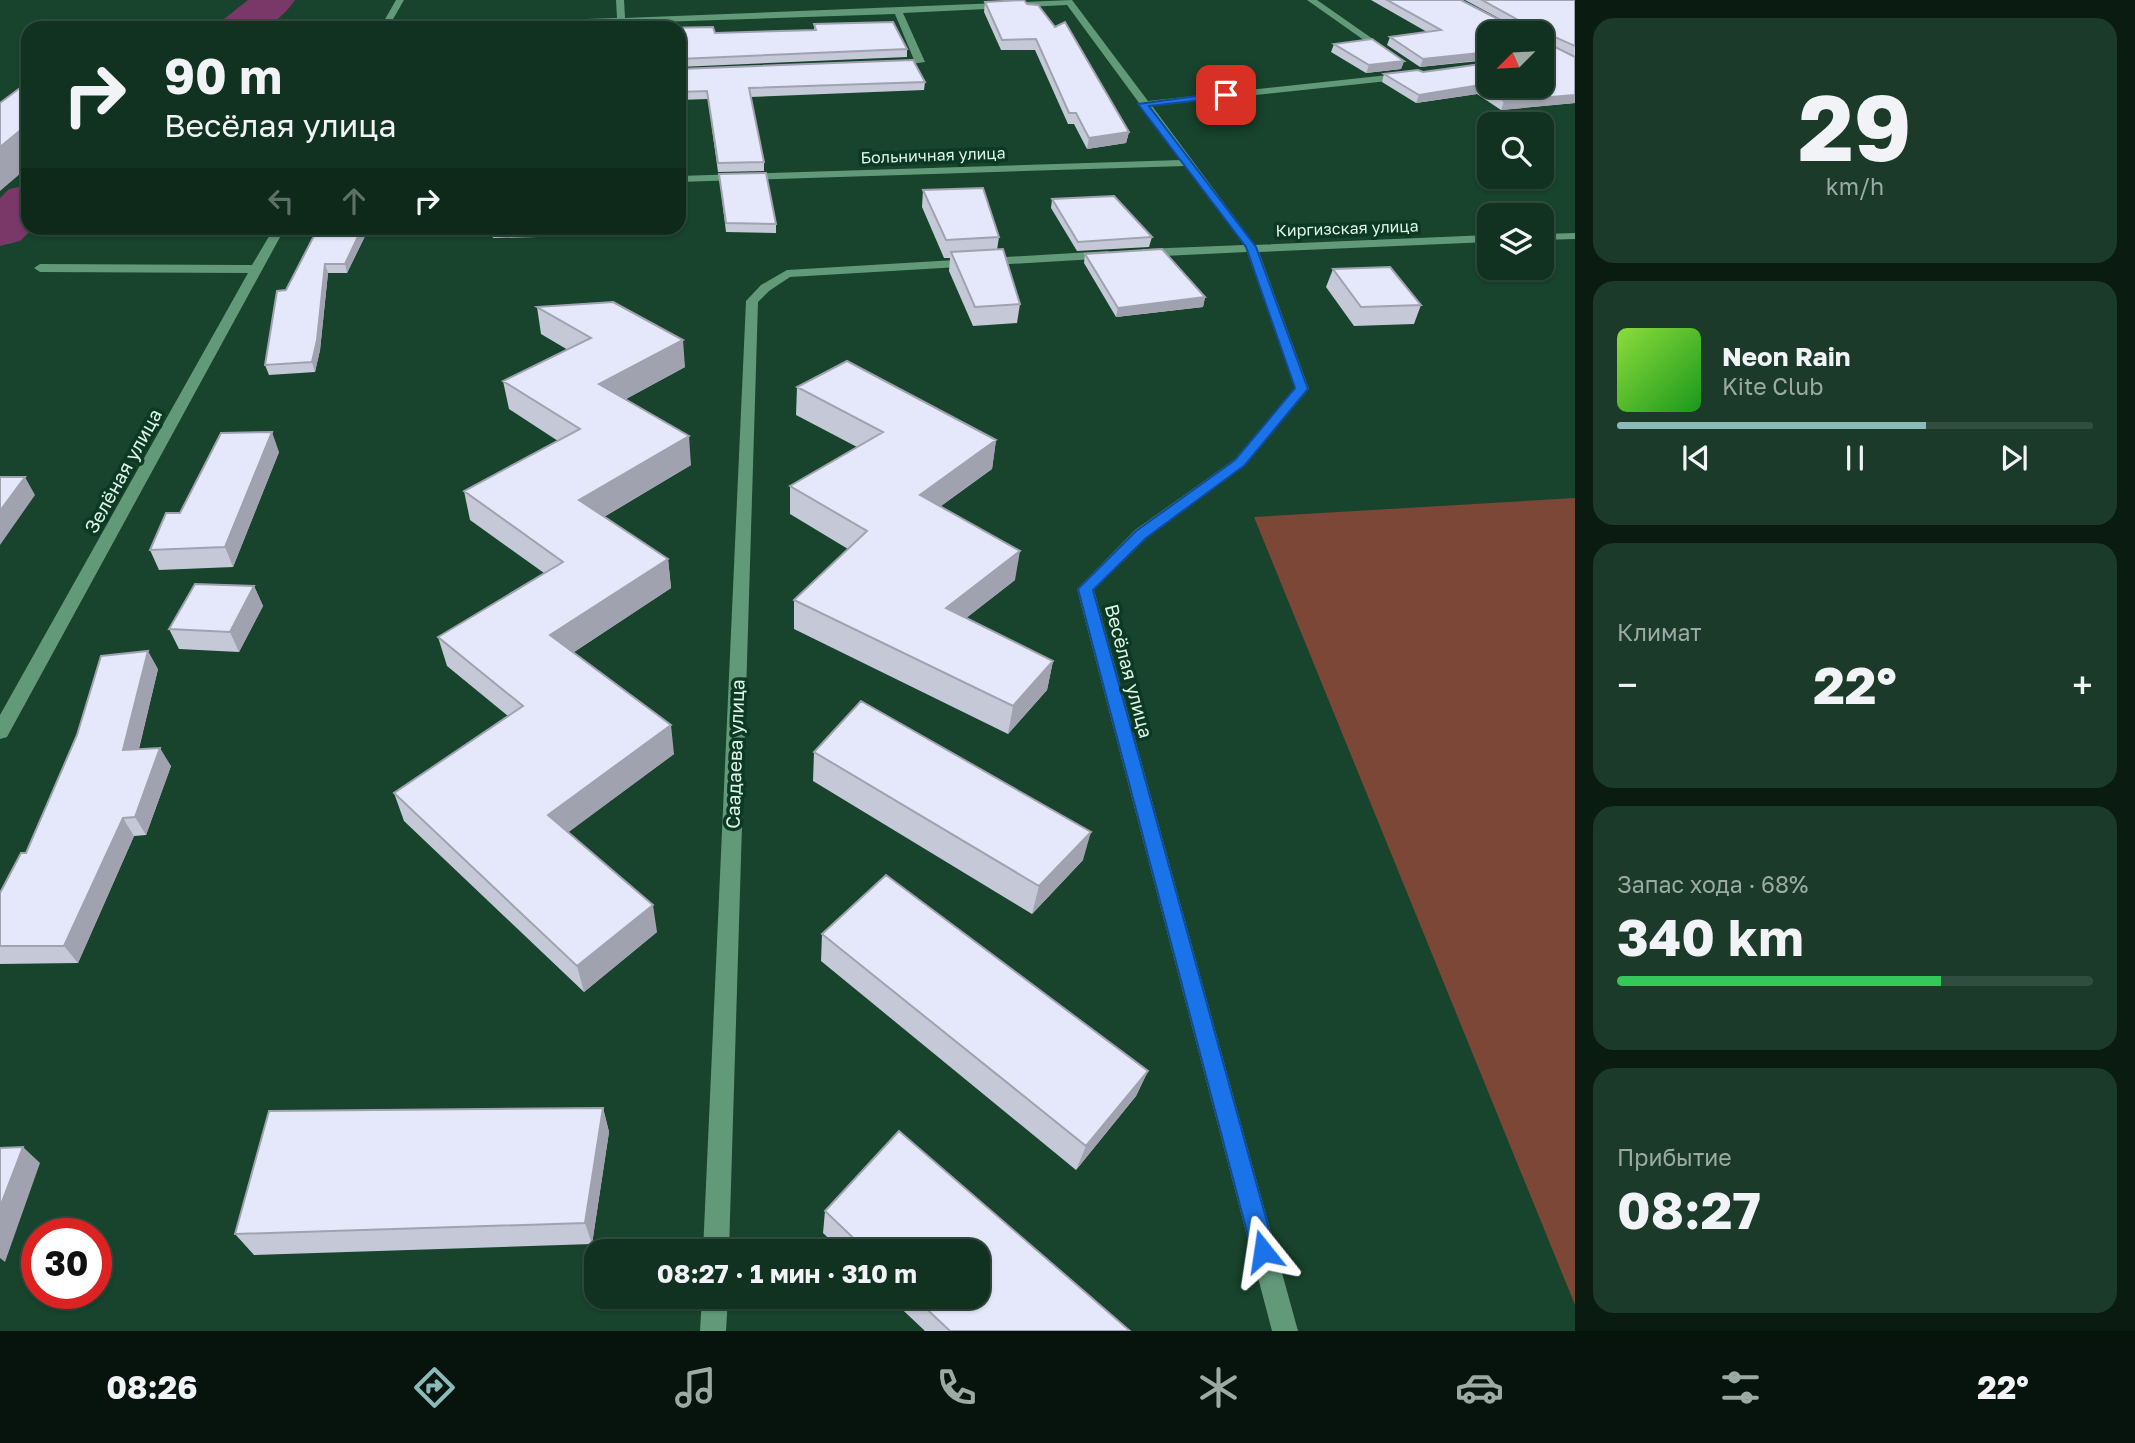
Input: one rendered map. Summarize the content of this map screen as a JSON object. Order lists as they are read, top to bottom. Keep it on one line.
{"streets":{"street":["Больничная улица","Киргизская улица","Зелёная улица","Весёлая улица","Саадаева улица"]},"crossings":[["Больничная улица","Весёлая улица"],["Киргизская улица","Весёлая улица"]],"north":"bottom left","page":{"tile":[["29","km/h"],"Климат",["Запас хода · 68%","340 km"],["Прибытие","08:27"]],"turn":["90 m","Весёлая улица"],"song":["Neon Rain","Kite Club"],"heat":["−","22°","+"],"limit":"30","trip":"08:27 · 1 мин · 310 m","tabs":["08:26","22°"]}}
